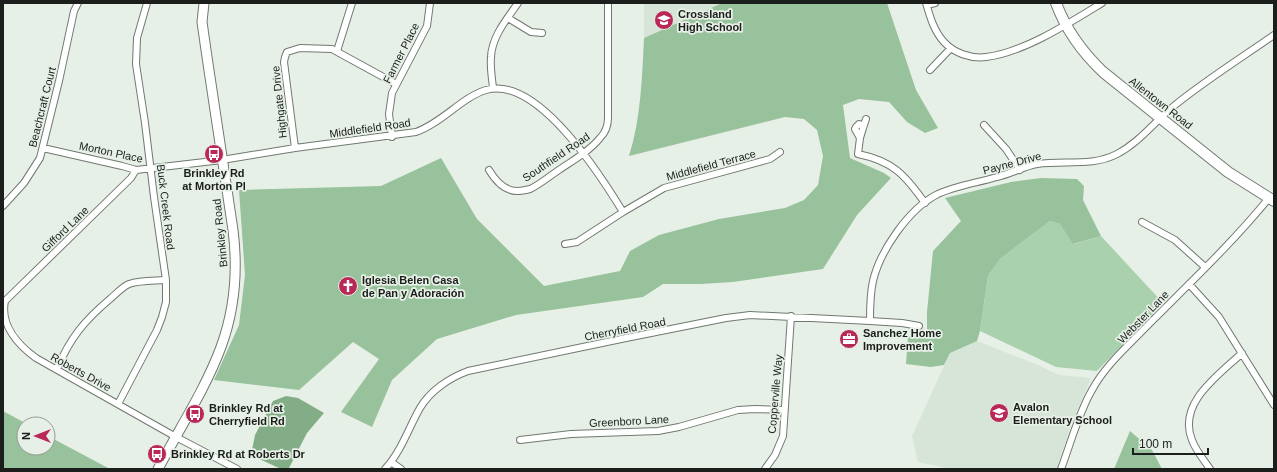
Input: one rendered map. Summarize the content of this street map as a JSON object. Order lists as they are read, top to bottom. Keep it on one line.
{"streets":{"main road":["Allentown Road","Brinkley Road"],"street":["Farmer Place","Highgate Drive","Beachcraft Court","Middlefield Road","Morton Place","Southfield Road","Payne Drive","Middlefield Terrace","Buck Creek Road","Gifford Lane","Webster Lane","Cherryfield Road","Roberts Drive","Copperville Way","Greenboro Lane"]},"crossings":[["Farmer Place","Highgate Drive"],["Farmer Place","Middlefield Road"],["Highgate Drive","Middlefield Road"],["Allentown Road","Payne Drive"],["Allentown Road","Webster Lane"],["Beachcraft Court","Morton Place"],["Middlefield Road","Morton Place"],["Middlefield Road","Brinkley Road"],["Morton Place","Buck Creek Road"],["Morton Place","Gifford Lane"],["Morton Place","Brinkley Road"],["Payne Drive","Cherryfield Road"],["Buck Creek Road","Roberts Drive"],["Gifford Lane","Roberts Drive"],["Brinkley Road","Roberts Drive"],["Cherryfield Road","Copperville Way"],["Copperville Way","Greenboro Lane"]],"places":{"school or university":["Crossland High School","Avalon Elementary School"],"bus stop":["Brinkley Rd at Morton Pl","Brinkley Rd at Cherryfield Rd","Brinkley Rd at Roberts Dr"],"church":["Iglesia Belen Casa de Pan y Adoración"],"office":["Sanchez Home Improvement"]},"scale_bar":"100 m","north":"left"}
